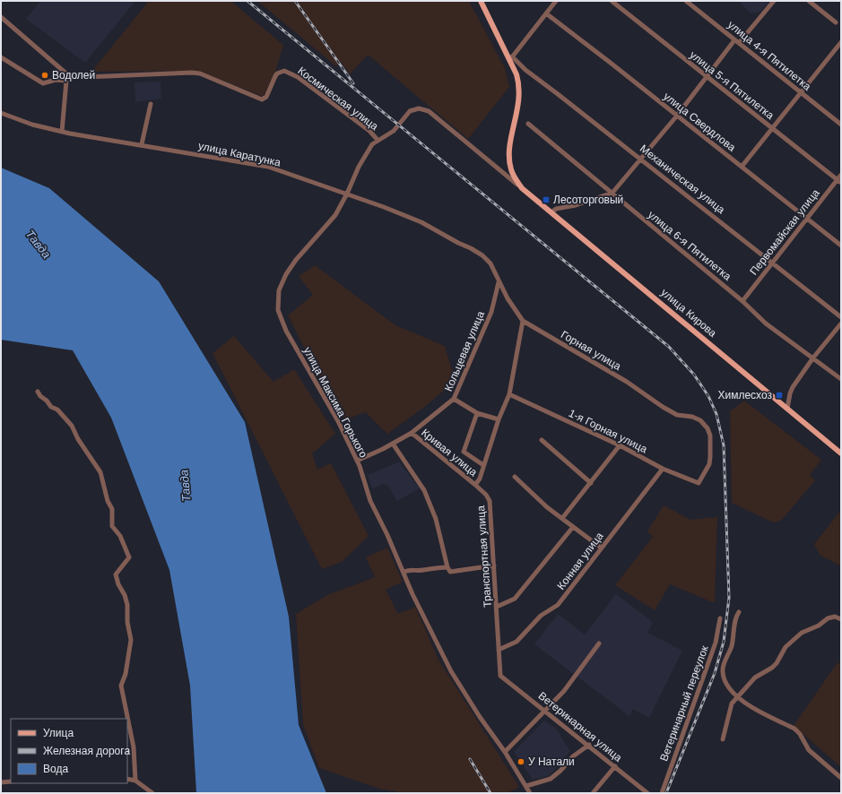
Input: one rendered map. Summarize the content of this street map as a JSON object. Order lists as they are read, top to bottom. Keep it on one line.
{"streets":{"main road":["Механическая улица","улица Кирова"],"street":["улица 4-я Пятилетка","улица 5-я Пятилетка","Космическая улица","улица Свердлова","улица Каратунка","Первомайская улица","улица 6-я Пятилетка","Горная улица","Кольцевая улица","улица Максима Горького","1-я Горная улица","Кривая улица","Транспортная улица","Конная улица","Ветеринарный переулок","Ветеринарная улица"]},"crossings":[["улица 5-я Пятилетка","Первомайская улица"],["Космическая улица","улица Максима Горького"],["улица Свердлова","Первомайская улица"],["улица Каратунка","Горная улица"],["улица Каратунка","улица Максима Горького"],["Механическая улица","Первомайская улица"],["Механическая улица","улица Кирова"],["Первомайская улица","улица 6-я Пятилетка"],["улица Кирова","улица Максима Горького"],["Горная улица","Кольцевая улица"],["Горная улица","1-я Горная улица"],["Кольцевая улица","улица Максима Горького"],["Кольцевая улица","Кривая улица"],["1-я Горная улица","Конная улица"],["Кривая улица","Транспортная улица"],["Транспортная улица","Конная улица"],["Транспортная улица","Ветеринарная улица"]],"water":["Тавда"],"places":{"other":["Водолей","У Натали"],"transit":["Лесоторговый","Химлесхоз"]},"legend":["Улица","Железная дорога","Вода"]}
